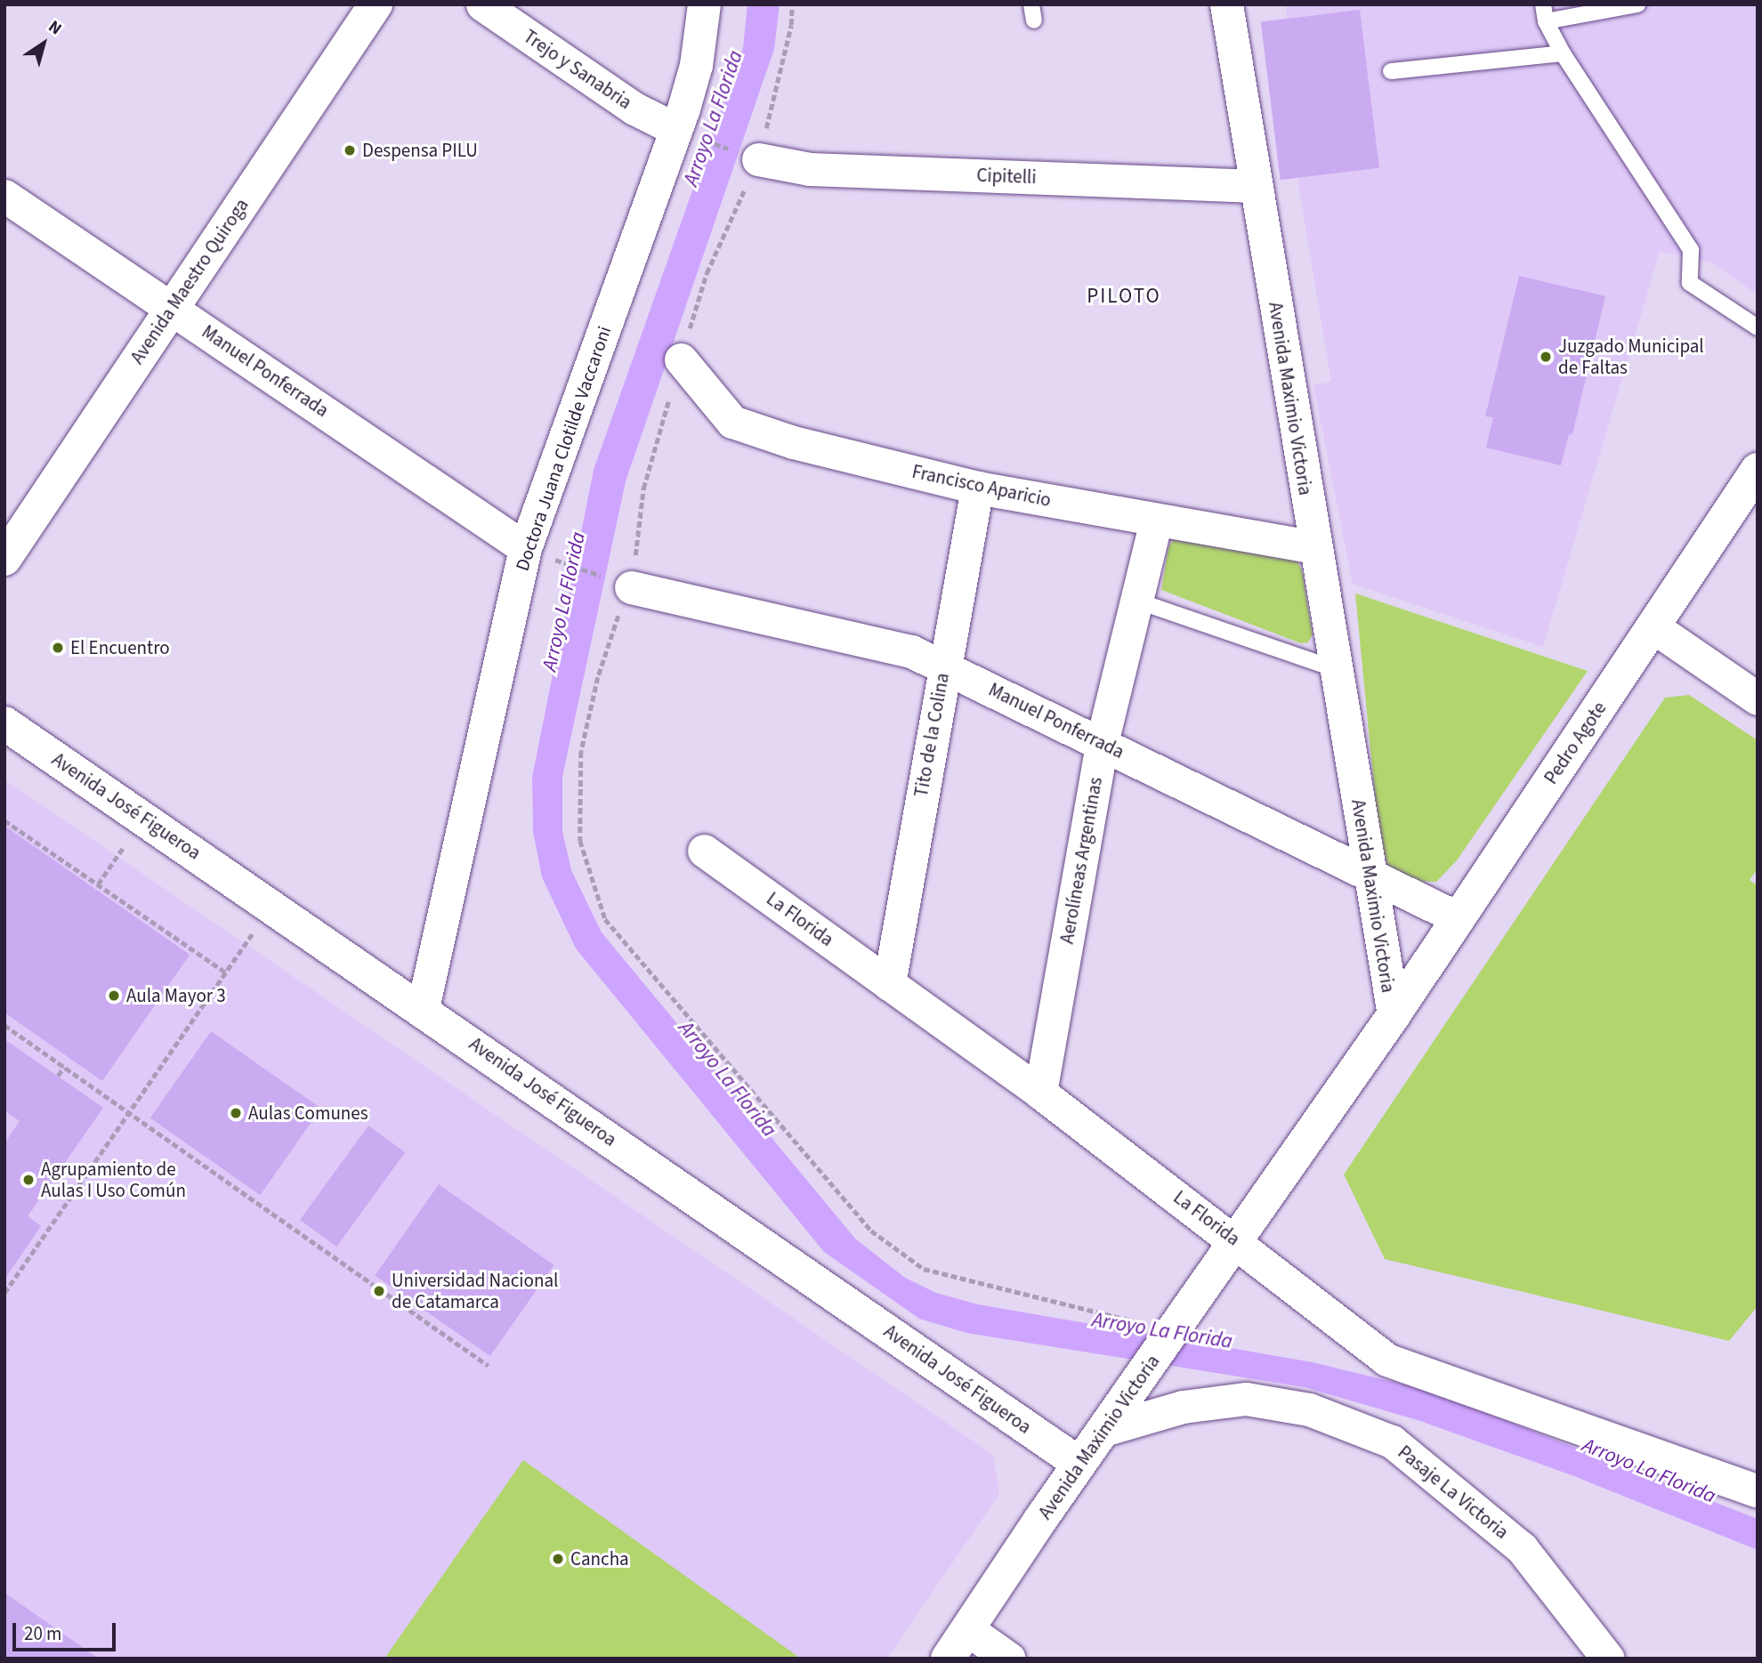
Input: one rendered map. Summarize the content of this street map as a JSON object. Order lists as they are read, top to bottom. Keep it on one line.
{"streets":{"main road":["Avenida Maestro Quiroga","Avenida Maximio Victoria","Pedro Agote","Avenida José Figueroa"],"street":["Trejo y Sanabria","Cipitelli","Manuel Ponferrada","Doctora Juana Clotilde Vaccaroni","Francisco Aparicio","Tito de la Colina","Aerolíneas Argentinas","La Florida","Pasaje La Victoria"]},"crossings":[["Trejo y Sanabria","Doctora Juana Clotilde Vaccaroni"],["Cipitelli","Avenida Maximio Victoria"],["Avenida Maestro Quiroga","Manuel Ponferrada"],["Manuel Ponferrada","Avenida Maximio Victoria"],["Manuel Ponferrada","Doctora Juana Clotilde Vaccaroni"],["Manuel Ponferrada","Tito de la Colina"],["Manuel Ponferrada","Pedro Agote"],["Manuel Ponferrada","Aerolíneas Argentinas"],["Avenida Maximio Victoria","Francisco Aparicio"],["Avenida Maximio Victoria","Pedro Agote"],["Avenida Maximio Victoria","Avenida José Figueroa"],["Avenida Maximio Victoria","La Florida"],["Avenida Maximio Victoria","Pasaje La Victoria"],["Doctora Juana Clotilde Vaccaroni","Avenida José Figueroa"],["Francisco Aparicio","Tito de la Colina"],["Francisco Aparicio","Aerolíneas Argentinas"],["Tito de la Colina","La Florida"],["Aerolíneas Argentinas","La Florida"]],"districts":["PILOTO"],"water":["Arroyo La Florida"],"places":["Despensa PILU","Juzgado Municipal de Faltas","El Encuentro","Aula Mayor 3","Aulas Comunes","Agrupamiento de Aulas I Uso Común","Universidad Nacional de Catamarca","Cancha"],"scale_bar":"20 m","north":"top right"}
